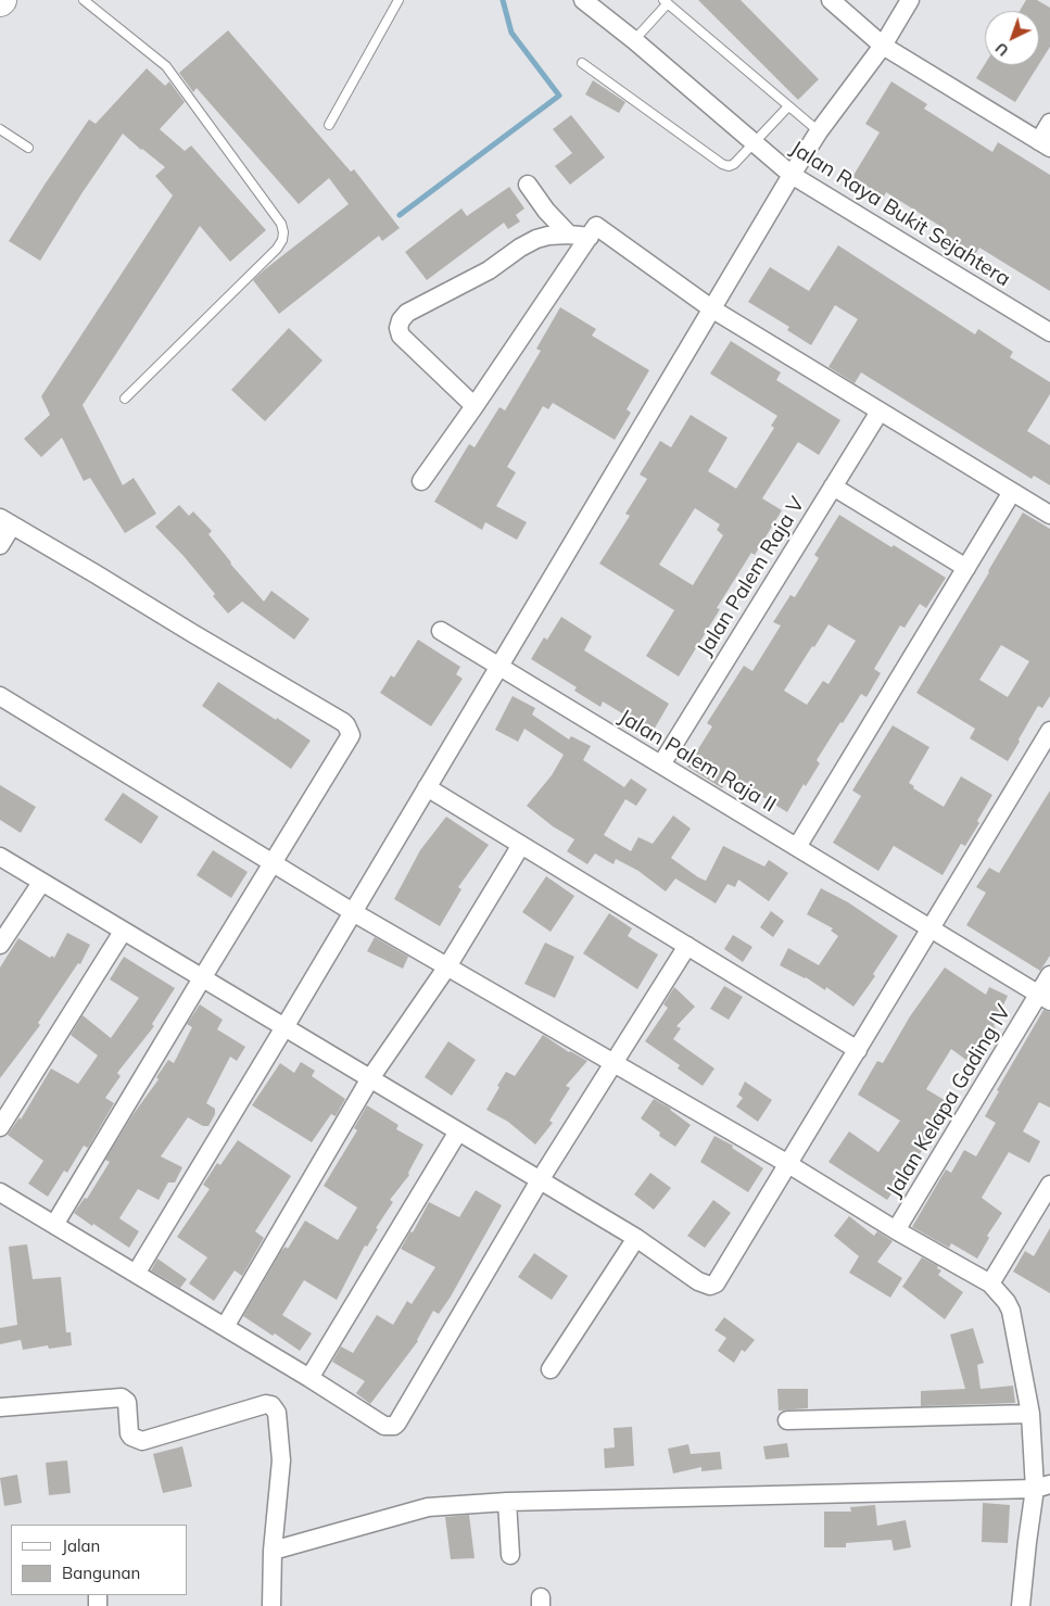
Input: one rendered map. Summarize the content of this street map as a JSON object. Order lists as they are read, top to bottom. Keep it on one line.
{"streets":{"street":["Jalan Raya Bukit Sejahtera","Jalan Palem Raja V","Jalan Palem Raja II","Jalan Kelapa Gading IV"]},"crossings":[["Jalan Palem Raja V","Jalan Palem Raja II"],["Jalan Palem Raja II","Jalan Kelapa Gading IV"]],"legend":["Jalan","Bangunan"],"north":"bottom left"}
